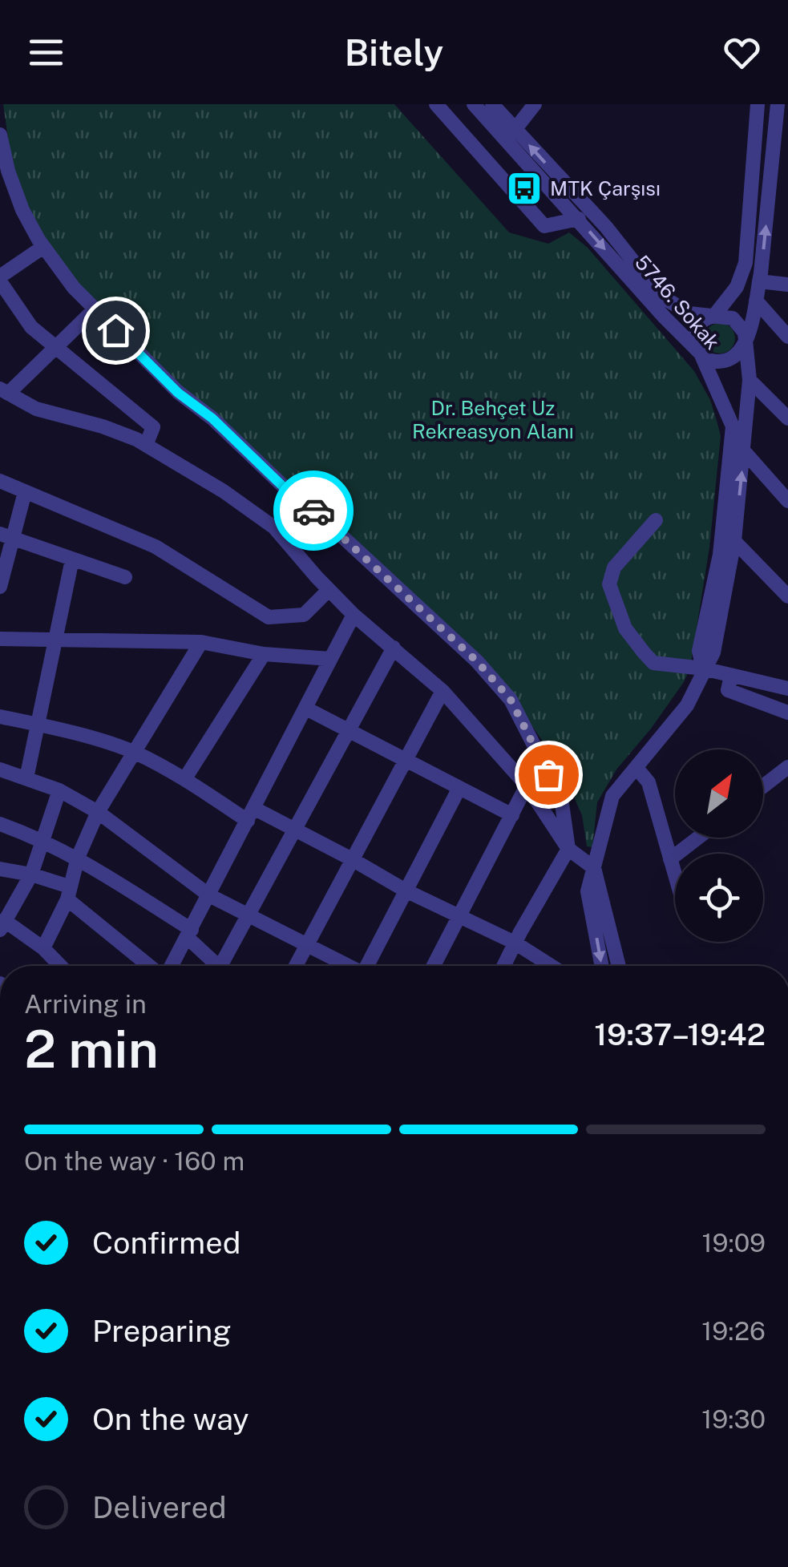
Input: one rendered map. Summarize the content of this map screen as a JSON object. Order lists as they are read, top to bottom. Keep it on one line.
{"streets":{"street":["5746. Sokak"]},"parks":["Dr. Behçet Uz Rekreasyon Alanı"],"places":{"bus stop":["MTK Çarşısı"]},"north":"top right","page":{"header":"Bitely","heading":["2 min","Arriving in","19:37–19:42"],"bar":"On the way · 160 m","list":[["Confirmed","19:09"],["Preparing","19:26"],["On the way","19:30"],"Delivered"]}}
